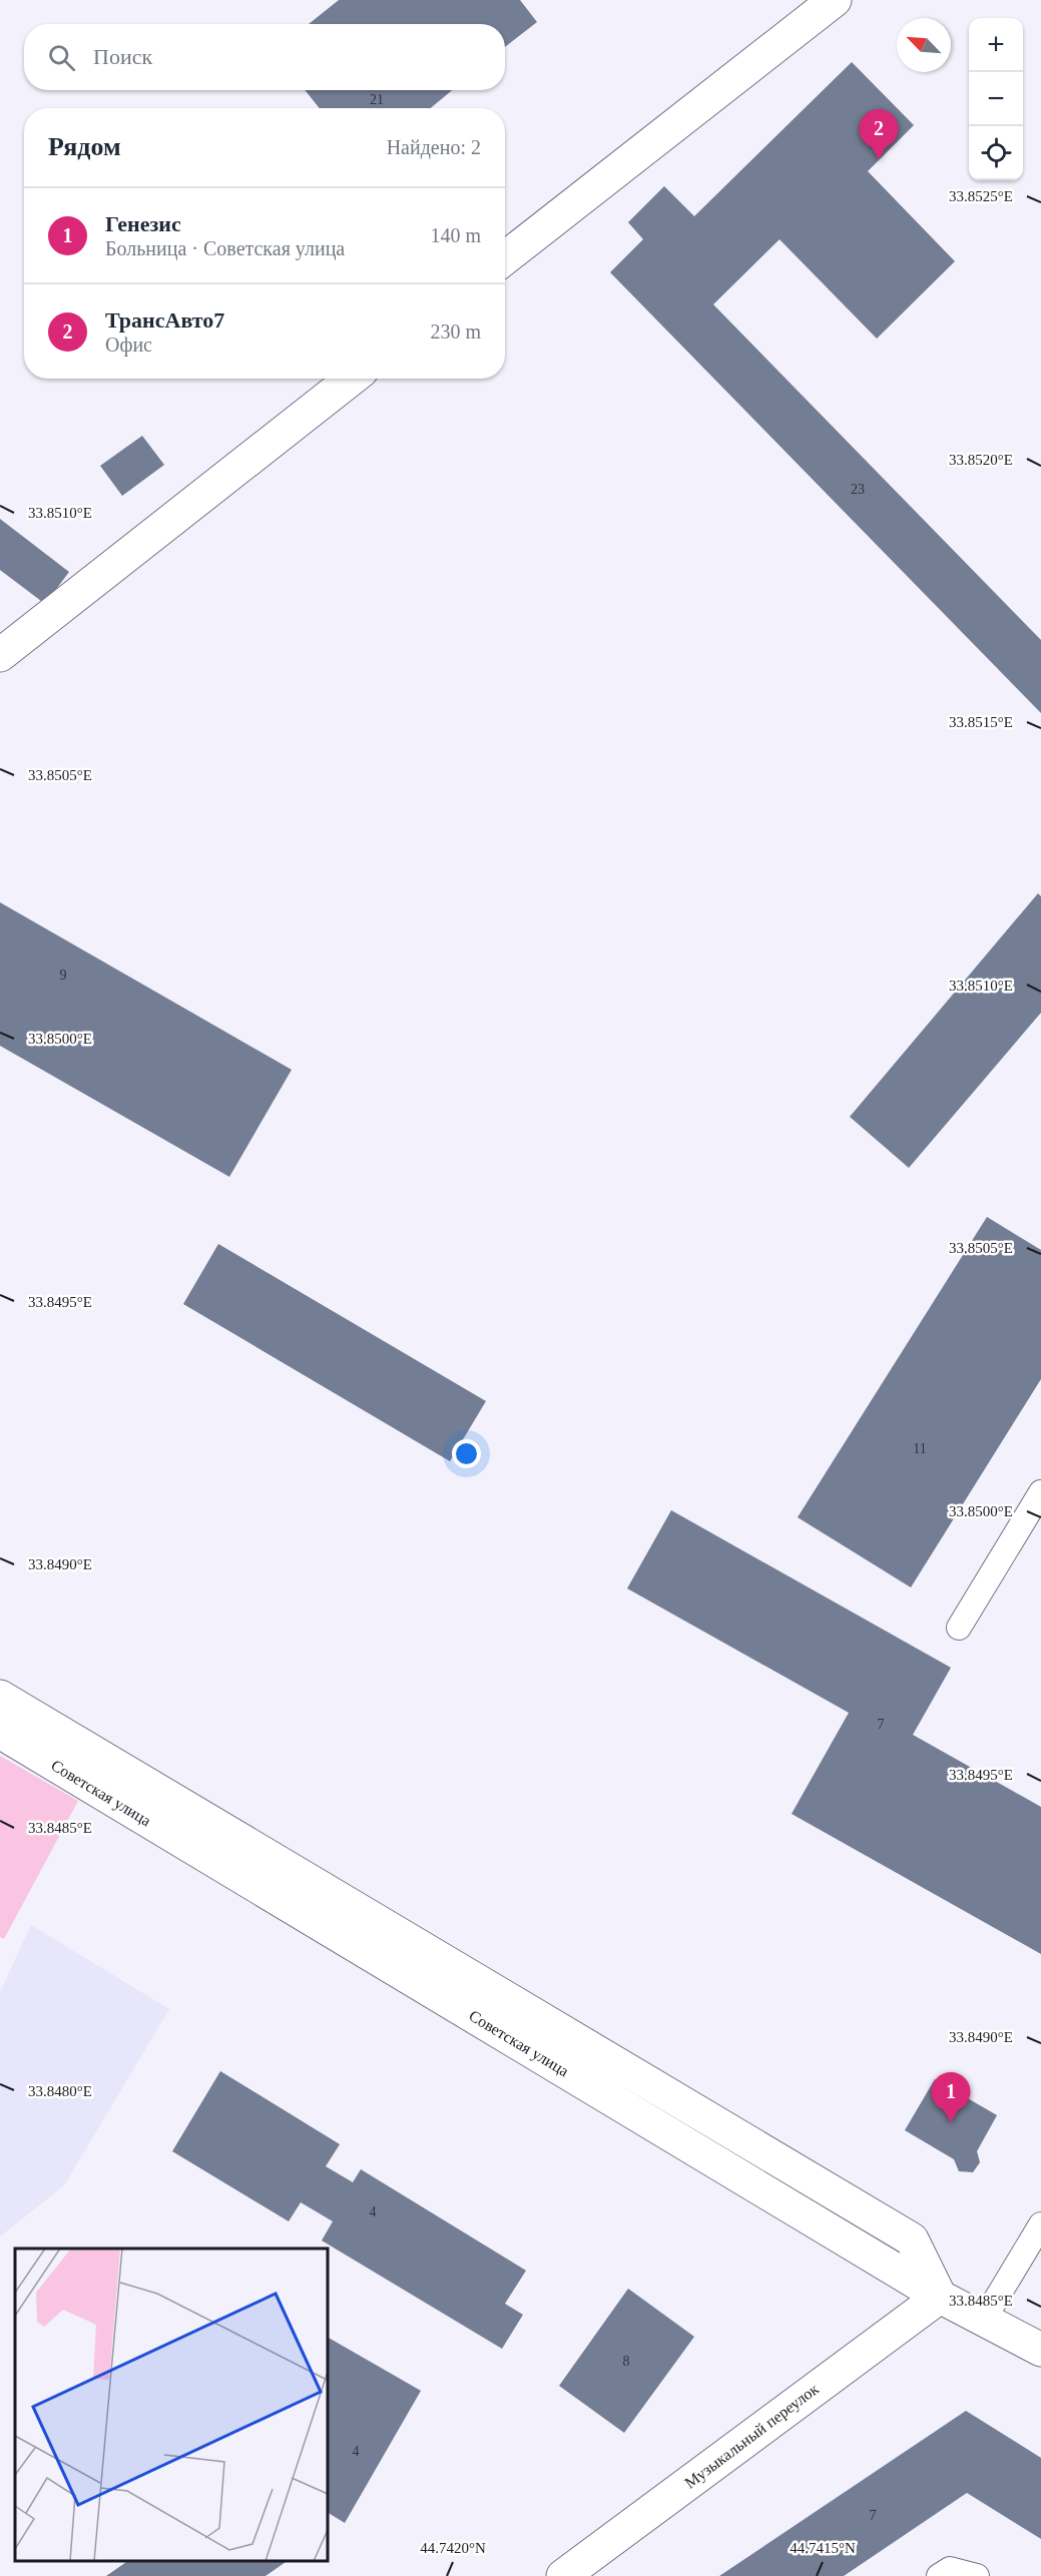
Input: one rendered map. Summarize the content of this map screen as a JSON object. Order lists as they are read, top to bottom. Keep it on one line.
{"streets":{"street":["Советская улица","Музыкальный переулок"]},"crossings":[["Советская улица","Музыкальный переулок"]],"house_numbers":["21","23","9","11","7","4","8","4","7"],"north":"top left","page":{"map_buttons":["+","−"],"search":"Поиск","heading":["Рядом","Найдено: 2"],"pins":["2","1"],"list":[{"mark":"1","name":"Генезис","note":"Больница · Советская улица","value":"140 m"},{"mark":"2","name":"ТрансАвто7","note":"Офис","value":"230 m"}]},"coordinates":["33.8525°E","33.8520°E","33.8510°E","33.8515°E","33.8505°E","33.8500°E","33.8495°E","33.8490°E","33.8485°E","33.8480°E","44.7420°N","44.7415°N"]}
